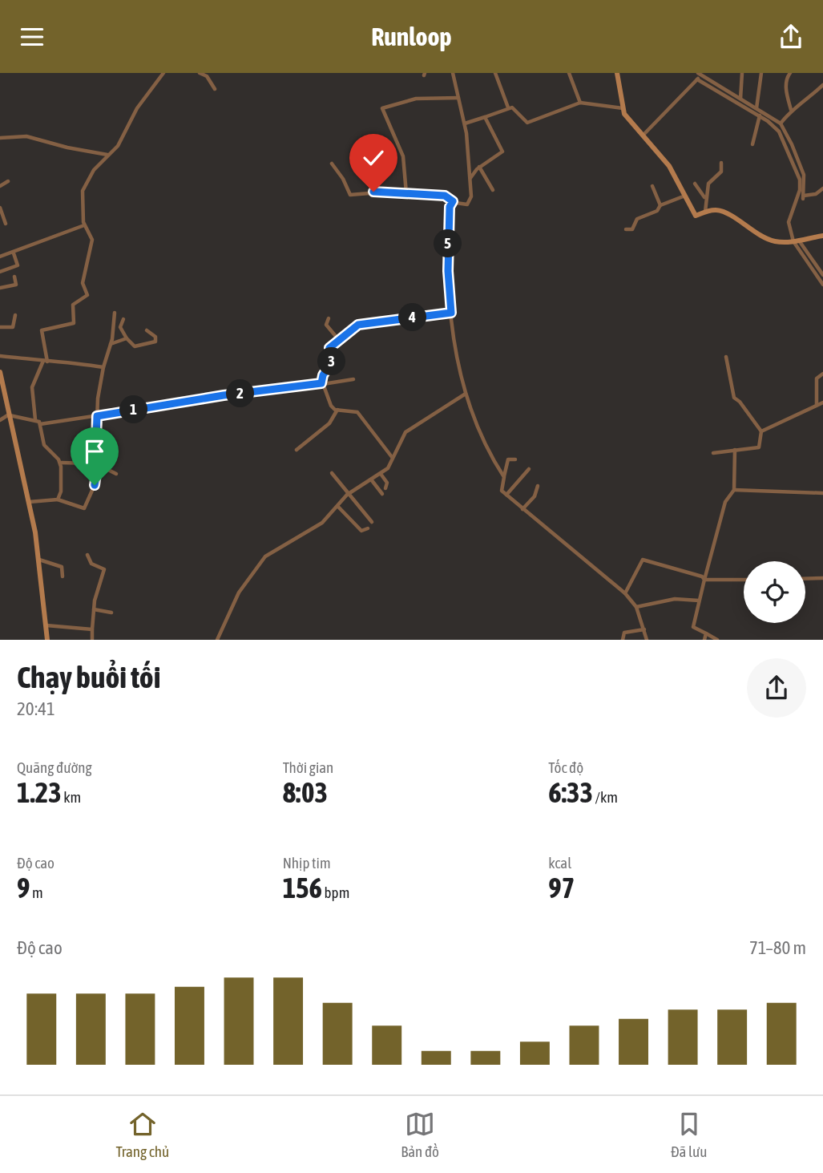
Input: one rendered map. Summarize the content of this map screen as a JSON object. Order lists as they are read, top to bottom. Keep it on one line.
{"page":{"header":"Runloop","pins":["5","4","3","2","1"],"heading":["Chạy buổi tối","20:41"],"stats":[["Quãng đường","1.23 km"],["Thời gian","8:03"],["Tốc độ","6:33 /km"],["Độ cao","9 m"],["Nhịp tim","156 bpm"],["kcal","97"]],"chart":["Độ cao","71–80 m"],"tabs":["Trang chủ","Bản đồ","Đã lưu"]}}
